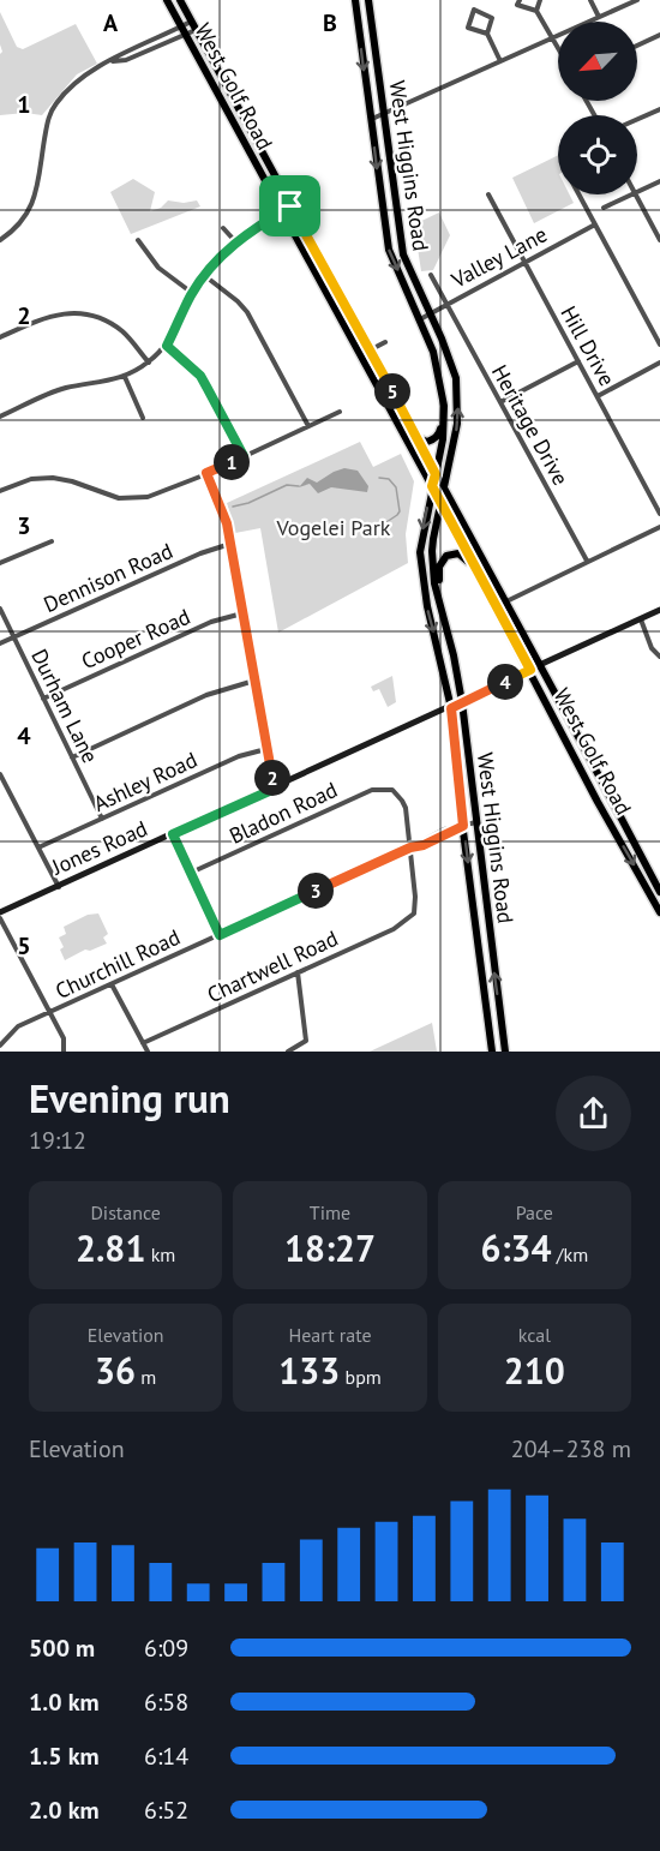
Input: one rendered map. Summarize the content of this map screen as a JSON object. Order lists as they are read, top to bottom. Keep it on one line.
{"streets":{"main road":["West Golf Road","West Higgins Road"],"street":["Valley Lane","Hill Drive","Heritage Drive","Dennison Road","Cooper Road","Durham Lane","Ashley Road","Bladon Road","Jones Road","Churchill Road","Chartwell Road"]},"crossings":[["West Golf Road","West Higgins Road"],["West Golf Road","Jones Road"],["West Higgins Road","Valley Lane"],["West Higgins Road","Jones Road"],["West Higgins Road","Churchill Road"],["Valley Lane","Hill Drive"],["Valley Lane","Heritage Drive"],["Dennison Road","Durham Lane"],["Cooper Road","Durham Lane"],["Durham Lane","Ashley Road"],["Bladon Road","Churchill Road"],["Bladon Road","Chartwell Road"],["Churchill Road","Chartwell Road"]],"parks":["Vogelei Park"],"north":"bottom left","page":{"pins":["5","1","4","2","3"],"heading":["Evening run","19:12"],"stats":[["Distance","2.81 km"],["Time","18:27"],["Pace","6:34 /km"],["Elevation","36 m"],["Heart rate","133 bpm"],["kcal","210"]],"chart":["Elevation","204–238 m"],"list":[{"name":"500 m","note":"6:09"},{"name":"1.0 km","note":"6:58"},{"name":"1.5 km","note":"6:14"},{"name":"2.0 km","note":"6:52"}]},"grid":{"columns":["A","B"],"rows":["1","2","3","4","5"]}}
